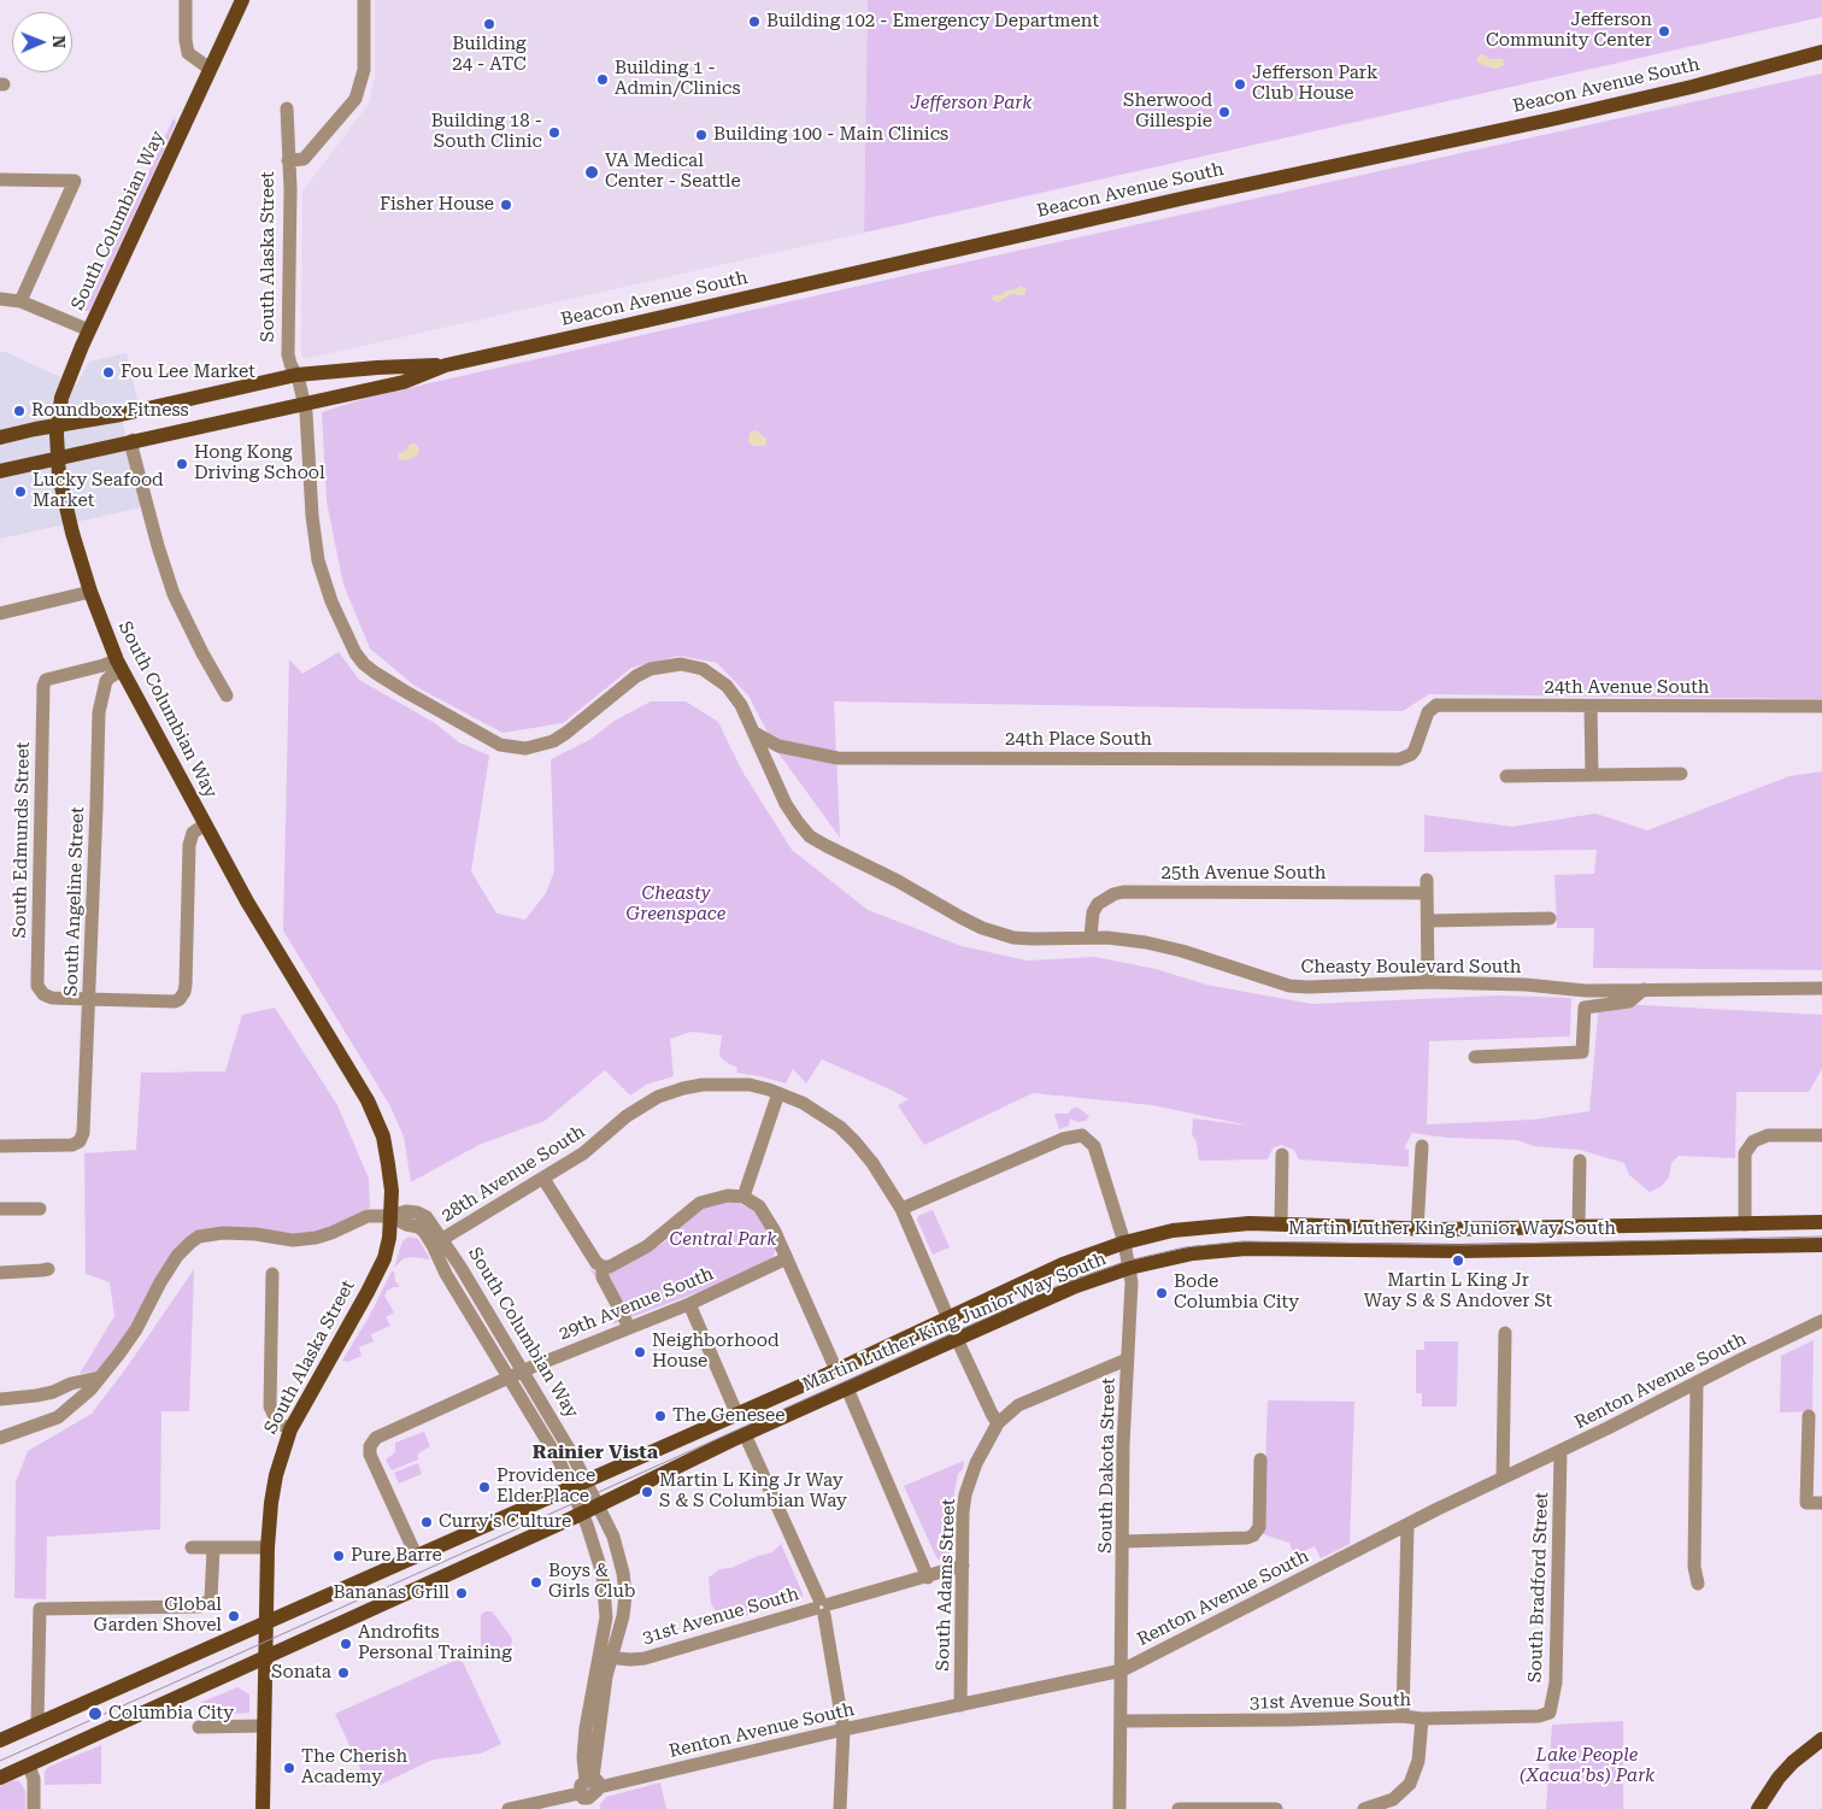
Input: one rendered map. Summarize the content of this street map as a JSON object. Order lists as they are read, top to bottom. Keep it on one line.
{"streets":{"main road":["Beacon Avenue South","South Columbian Way","South Alaska Street","Martin Luther King Junior Way South"],"street":["24th Avenue South","24th Place South","South Edmunds Street","25th Avenue South","South Angeline Street","Cheasty Boulevard South","28th Avenue South","29th Avenue South","Renton Avenue South","South Dakota Street","South Adams Street","South Bradford Street","31st Avenue South"]},"crossings":[["Beacon Avenue South","South Columbian Way"],["Beacon Avenue South","South Alaska Street"],["Beacon Avenue South","Cheasty Boulevard South"],["South Columbian Way","South Alaska Street"],["South Columbian Way","South Edmunds Street"],["South Columbian Way","South Angeline Street"],["South Columbian Way","28th Avenue South"],["South Columbian Way","Martin Luther King Junior Way South"],["South Columbian Way","29th Avenue South"],["South Columbian Way","31st Avenue South"],["South Alaska Street","Cheasty Boulevard South"],["South Alaska Street","Martin Luther King Junior Way South"],["24th Avenue South","24th Place South"],["24th Place South","Cheasty Boulevard South"],["South Edmunds Street","South Angeline Street"],["25th Avenue South","Cheasty Boulevard South"],["Martin Luther King Junior Way South","29th Avenue South"],["Martin Luther King Junior Way South","South Dakota Street"],["Renton Avenue South","South Dakota Street"],["Renton Avenue South","South Adams Street"],["Renton Avenue South","South Bradford Street"],["South Dakota Street","31st Avenue South"],["South Adams Street","31st Avenue South"],["South Bradford Street","31st Avenue South"]],"districts":["Rainier Vista"],"parks":["Jefferson Park","Cheasty Greenspace","Central Park","Lake People (Xacua'bs) Park"],"places":["Building 102 - Emergency Department","Building 24 - ATC","Jefferson Community Center","Building 1 - Admin/Clinics","Jefferson Park Club House","Sherwood Gillespie","Building 18 - South Clinic","Building 100 - Main Clinics","VA Medical Center - Seattle","Fisher House","Fou Lee Market","Roundbox Fitness","Hong Kong Driving School","Lucky Seafood Market","Martin L King Jr Way S & S Andover St","Bode Columbia City","Neighborhood House","The Genesee","Providence ElderPlace","Martin L King Jr Way S & S Columbian Way","Curry's Culture","Pure Barre","Boys & Girls Club","Bananas Grill","Global Garden Shovel","Androfits Personal Training","Sonata","Columbia City","The Cherish Academy"],"north":"right"}
